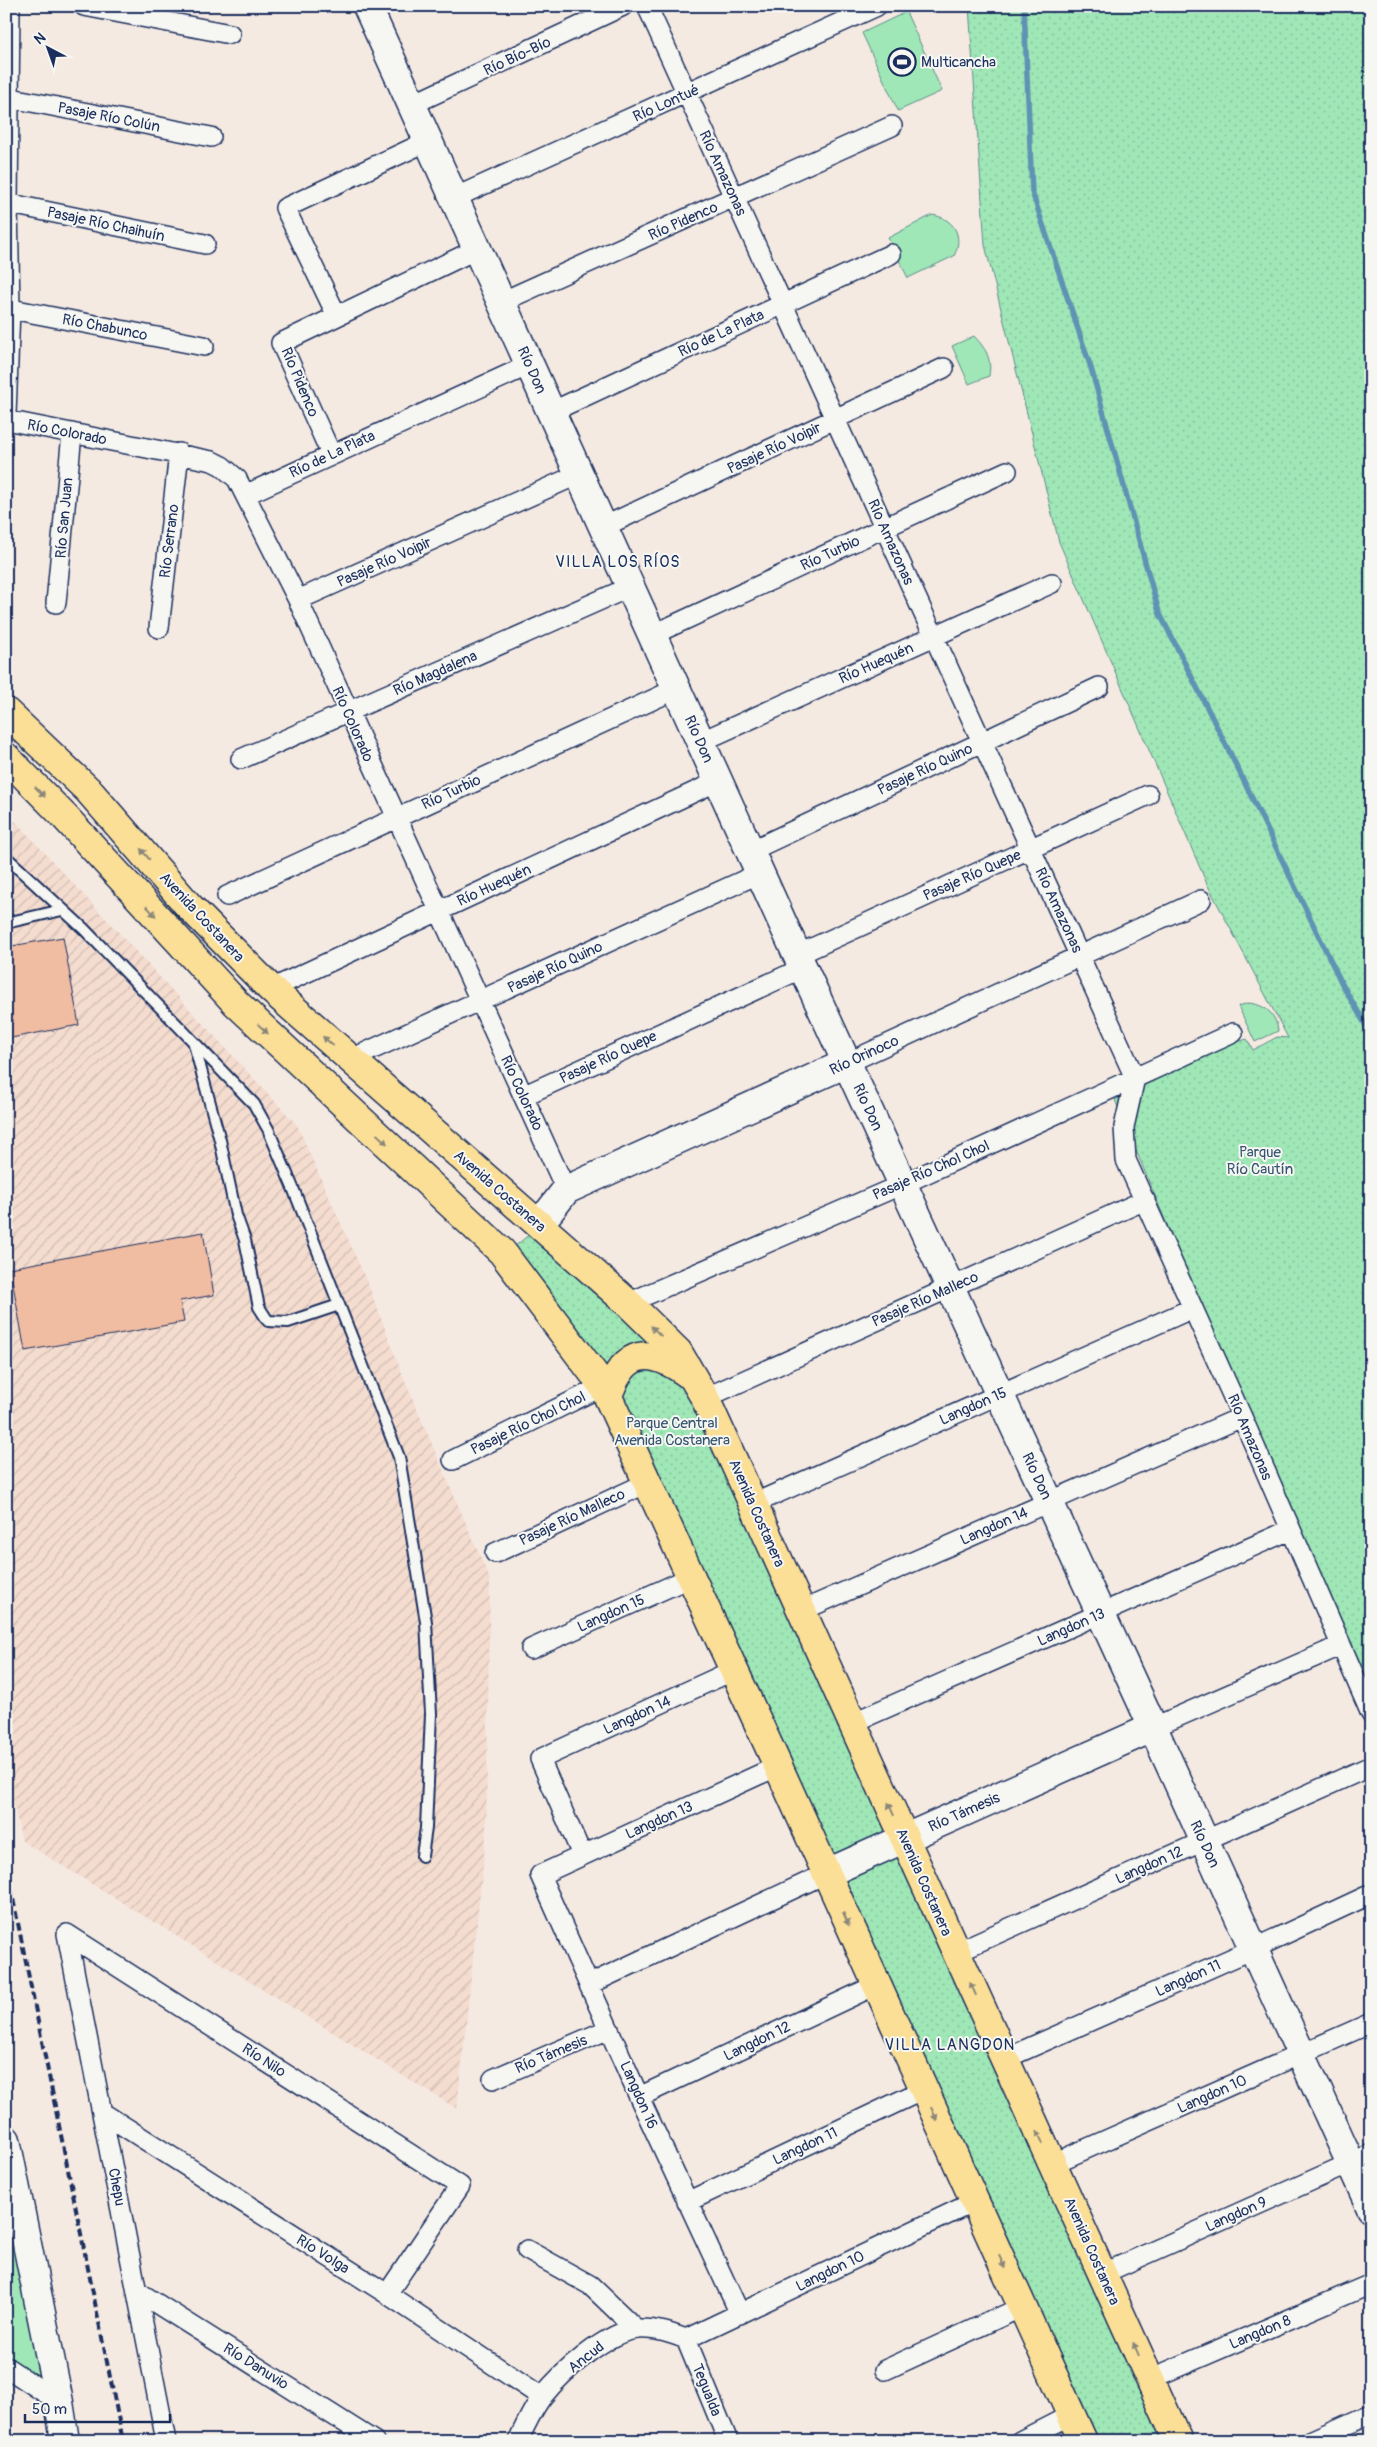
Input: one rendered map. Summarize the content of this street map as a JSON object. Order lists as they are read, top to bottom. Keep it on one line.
{"streets":{"main road":["Avenida Costanera"],"street":["Río Bío-Bío","Río Lontué","Pasaje Río Colún","Río Amazonas","Río Pidenco","Pasaje Río Chaihuín","Río Chabunco","Río de La Plata","Río Don","Río Colorado","Pasaje Río Voipir","Río San Juan","Río Serrano","Río Turbio","Río Huequén","Río Magdalena","Pasaje Río Quino","Pasaje Río Quepe","Río Orinoco","Pasaje Río Chol Chol","Pasaje Río Malleco","Langdon 15","Langdon 14","Langdon 13","Río Támesis","Langdon 12","Langdon 11","Río Nilo","Langdon 10","Langdon 16","Chepu","Langdon 9","Río Volga","Langdon 8","Ancud","Río Danuvio","Tegualda"]},"crossings":[["Río Bío-Bío","Río Don"],["Río Lontué","Río Amazonas"],["Río Lontué","Río Don"],["Río Amazonas","Río Pidenco"],["Río Amazonas","Río de La Plata"],["Río Amazonas","Pasaje Río Voipir"],["Río Amazonas","Río Turbio"],["Río Amazonas","Río Huequén"],["Río Amazonas","Pasaje Río Quino"],["Río Amazonas","Pasaje Río Quepe"],["Río Amazonas","Río Orinoco"],["Río Amazonas","Pasaje Río Chol Chol"],["Río Amazonas","Pasaje Río Malleco"],["Río Amazonas","Langdon 15"],["Río Amazonas","Langdon 14"],["Río Amazonas","Langdon 13"],["Río Amazonas","Río Támesis"],["Río Pidenco","Río de La Plata"],["Río Pidenco","Río Don"],["Río de La Plata","Río Don"],["Río de La Plata","Río Colorado"],["Río Don","Pasaje Río Voipir"],["Río Don","Río Turbio"],["Río Don","Río Huequén"],["Río Don","Río Magdalena"],["Río Don","Pasaje Río Quino"],["Río Don","Pasaje Río Quepe"],["Río Don","Río Orinoco"],["Río Don","Pasaje Río Chol Chol"],["Río Don","Pasaje Río Malleco"],["Río Don","Langdon 15"],["Río Don","Langdon 14"],["Río Don","Langdon 13"],["Río Don","Río Támesis"],["Río Don","Langdon 12"],["Río Don","Langdon 11"],["Río Don","Langdon 10"],["Río Don","Langdon 9"],["Río Colorado","Pasaje Río Voipir"],["Río Colorado","Río San Juan"],["Río Colorado","Río Serrano"],["Río Colorado","Río Turbio"],["Río Colorado","Río Huequén"],["Río Colorado","Río Magdalena"],["Río Colorado","Pasaje Río Quino"],["Río Colorado","Pasaje Río Quepe"],["Río Colorado","Río Orinoco"],["Río Huequén","Avenida Costanera"],["Pasaje Río Quino","Avenida Costanera"],["Avenida Costanera","Río Orinoco"],["Avenida Costanera","Pasaje Río Chol Chol"],["Avenida Costanera","Pasaje Río Malleco"],["Avenida Costanera","Langdon 15"],["Avenida Costanera","Langdon 14"],["Avenida Costanera","Langdon 13"],["Avenida Costanera","Río Támesis"],["Avenida Costanera","Langdon 12"],["Avenida Costanera","Langdon 11"],["Avenida Costanera","Langdon 10"],["Avenida Costanera","Langdon 9"],["Avenida Costanera","Langdon 8"],["Langdon 14","Langdon 13"],["Langdon 13","Langdon 16"],["Río Támesis","Langdon 16"],["Langdon 12","Langdon 16"],["Langdon 11","Langdon 16"],["Río Nilo","Chepu"],["Río Nilo","Río Volga"],["Langdon 10","Langdon 16"],["Langdon 10","Ancud"],["Langdon 10","Tegualda"],["Chepu","Río Volga"],["Chepu","Río Danuvio"],["Río Volga","Ancud"],["Ancud","Tegualda"]],"districts":["VILLA LOS RÍOS","VILLA LANGDON"],"parks":["Parque Río Cautín","Parque Central Avenida Costanera"],"places":{"sports":["Multicancha"]},"scale_bar":"50 m","north":"top left"}
